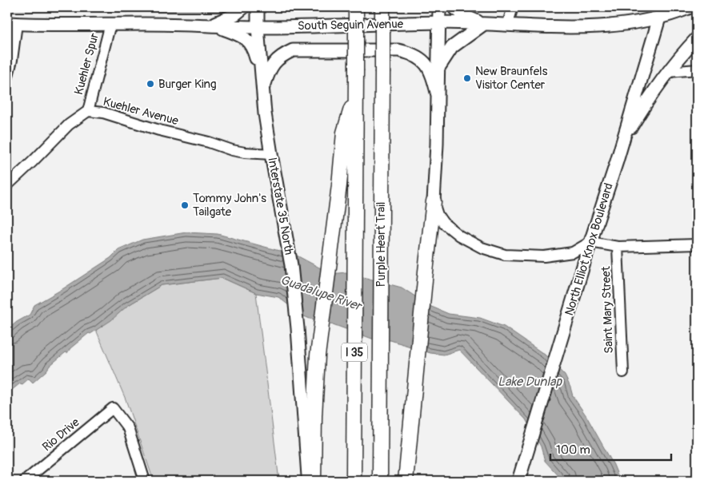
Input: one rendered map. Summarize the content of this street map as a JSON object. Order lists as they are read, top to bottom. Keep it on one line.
{"streets":{"highway":["Purple Heart Trail","I 35"],"main road":["South Seguin Avenue","Interstate 35 North","North Elliot Knox Boulevard"],"street":["Kuehler Spur","Kuehler Avenue","Saint Mary Street","Rio Drive"]},"crossings":[["South Seguin Avenue","Kuehler Spur"],["South Seguin Avenue","Interstate 35 North"],["South Seguin Avenue","North Elliot Knox Boulevard"],["Kuehler Spur","Kuehler Avenue"],["Kuehler Avenue","Interstate 35 North"]],"water":["Guadalupe River","Lake Dunlap"],"places":["New Braunfels Visitor Center","Burger King","Tommy John's Tailgate"],"scale_bar":"100 m"}
